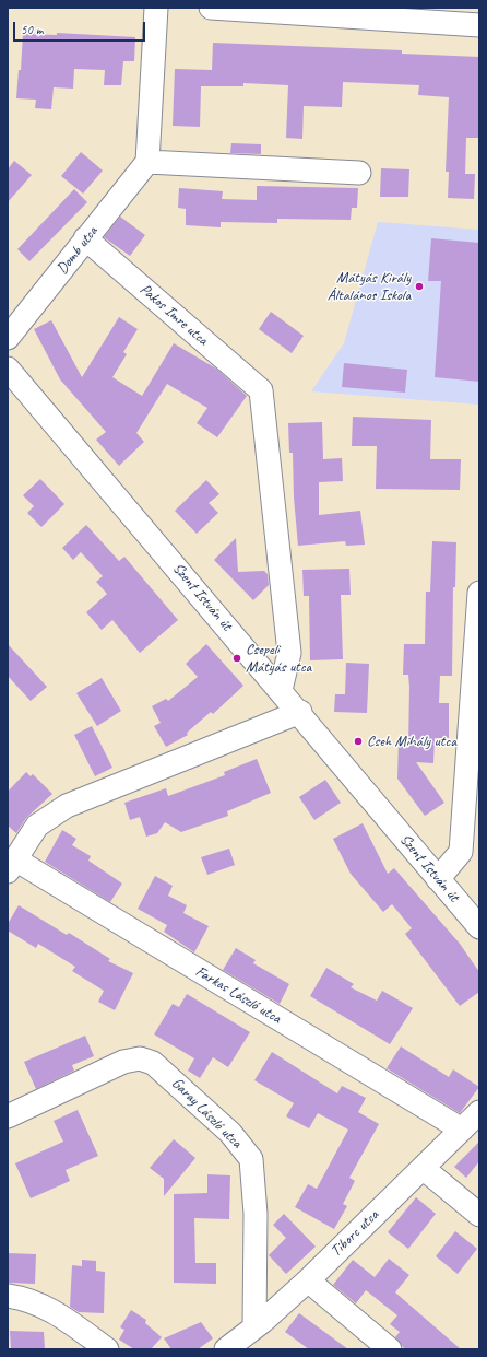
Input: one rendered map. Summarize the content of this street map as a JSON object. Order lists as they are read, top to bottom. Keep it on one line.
{"streets":{"street":["Domb utca","Pakos Imre utca","Szent István út","Farkas László utca","Garay László utca","Tiborc utca"]},"crossings":[["Domb utca","Pakos Imre utca"],["Pakos Imre utca","Szent István út"],["Farkas László utca","Tiborc utca"],["Garay László utca","Tiborc utca"]],"places":["Mátyás Király Általános Iskola","Csepeli Mátyás utca","Cseh Mihály utca"],"scale_bar":"50 m"}
